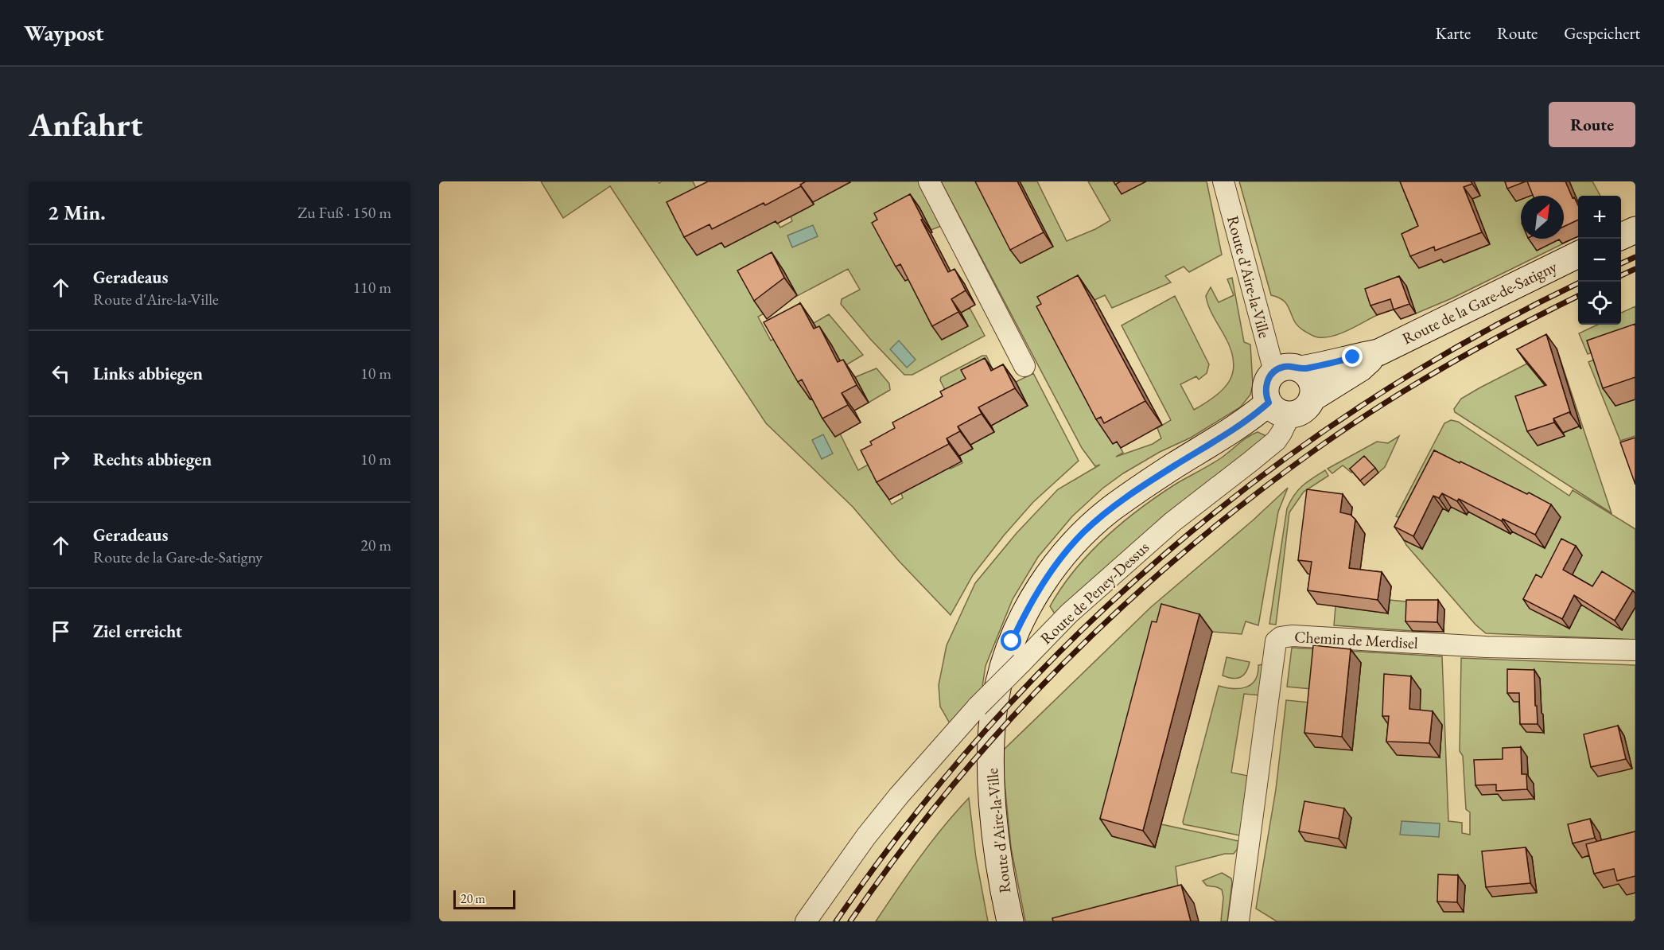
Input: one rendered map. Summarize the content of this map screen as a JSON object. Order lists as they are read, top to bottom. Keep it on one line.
{"streets":{"street":["Route d'Aire-la-Ville","Route de la Gare-de-Satigny","Route de Peney-Dessus","Chemin de Merdisel"]},"crossings":[["Route d'Aire-la-Ville","Route de la Gare-de-Satigny"],["Route d'Aire-la-Ville","Route de Peney-Dessus"],["Route de la Gare-de-Satigny","Route de Peney-Dessus"]],"scale_bar":"20 m","north":"top right","page":{"header":"Waypost","nav":["Karte","Route","Gespeichert"],"buttons":"Route","title":"Anfahrt","heading":["2 Min.","Zu Fuß · 150 m"],"map_buttons":["+","−"],"list":[["Geradeaus","Route d'Aire-la-Ville","110 m"],["Links abbiegen","10 m"],["Rechts abbiegen","10 m"],["Geradeaus","Route de la Gare-de-Satigny","20 m"],"Ziel erreicht"],"scale":"20 m"}}
